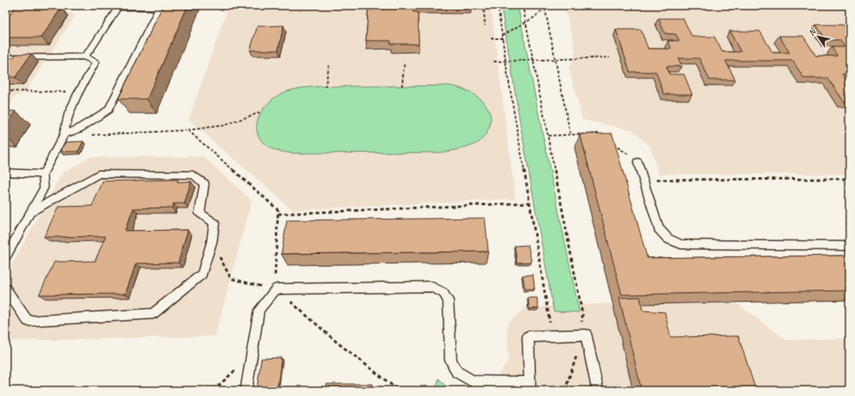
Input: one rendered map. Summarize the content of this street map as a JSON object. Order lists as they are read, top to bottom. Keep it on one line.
{"north":"top left"}
